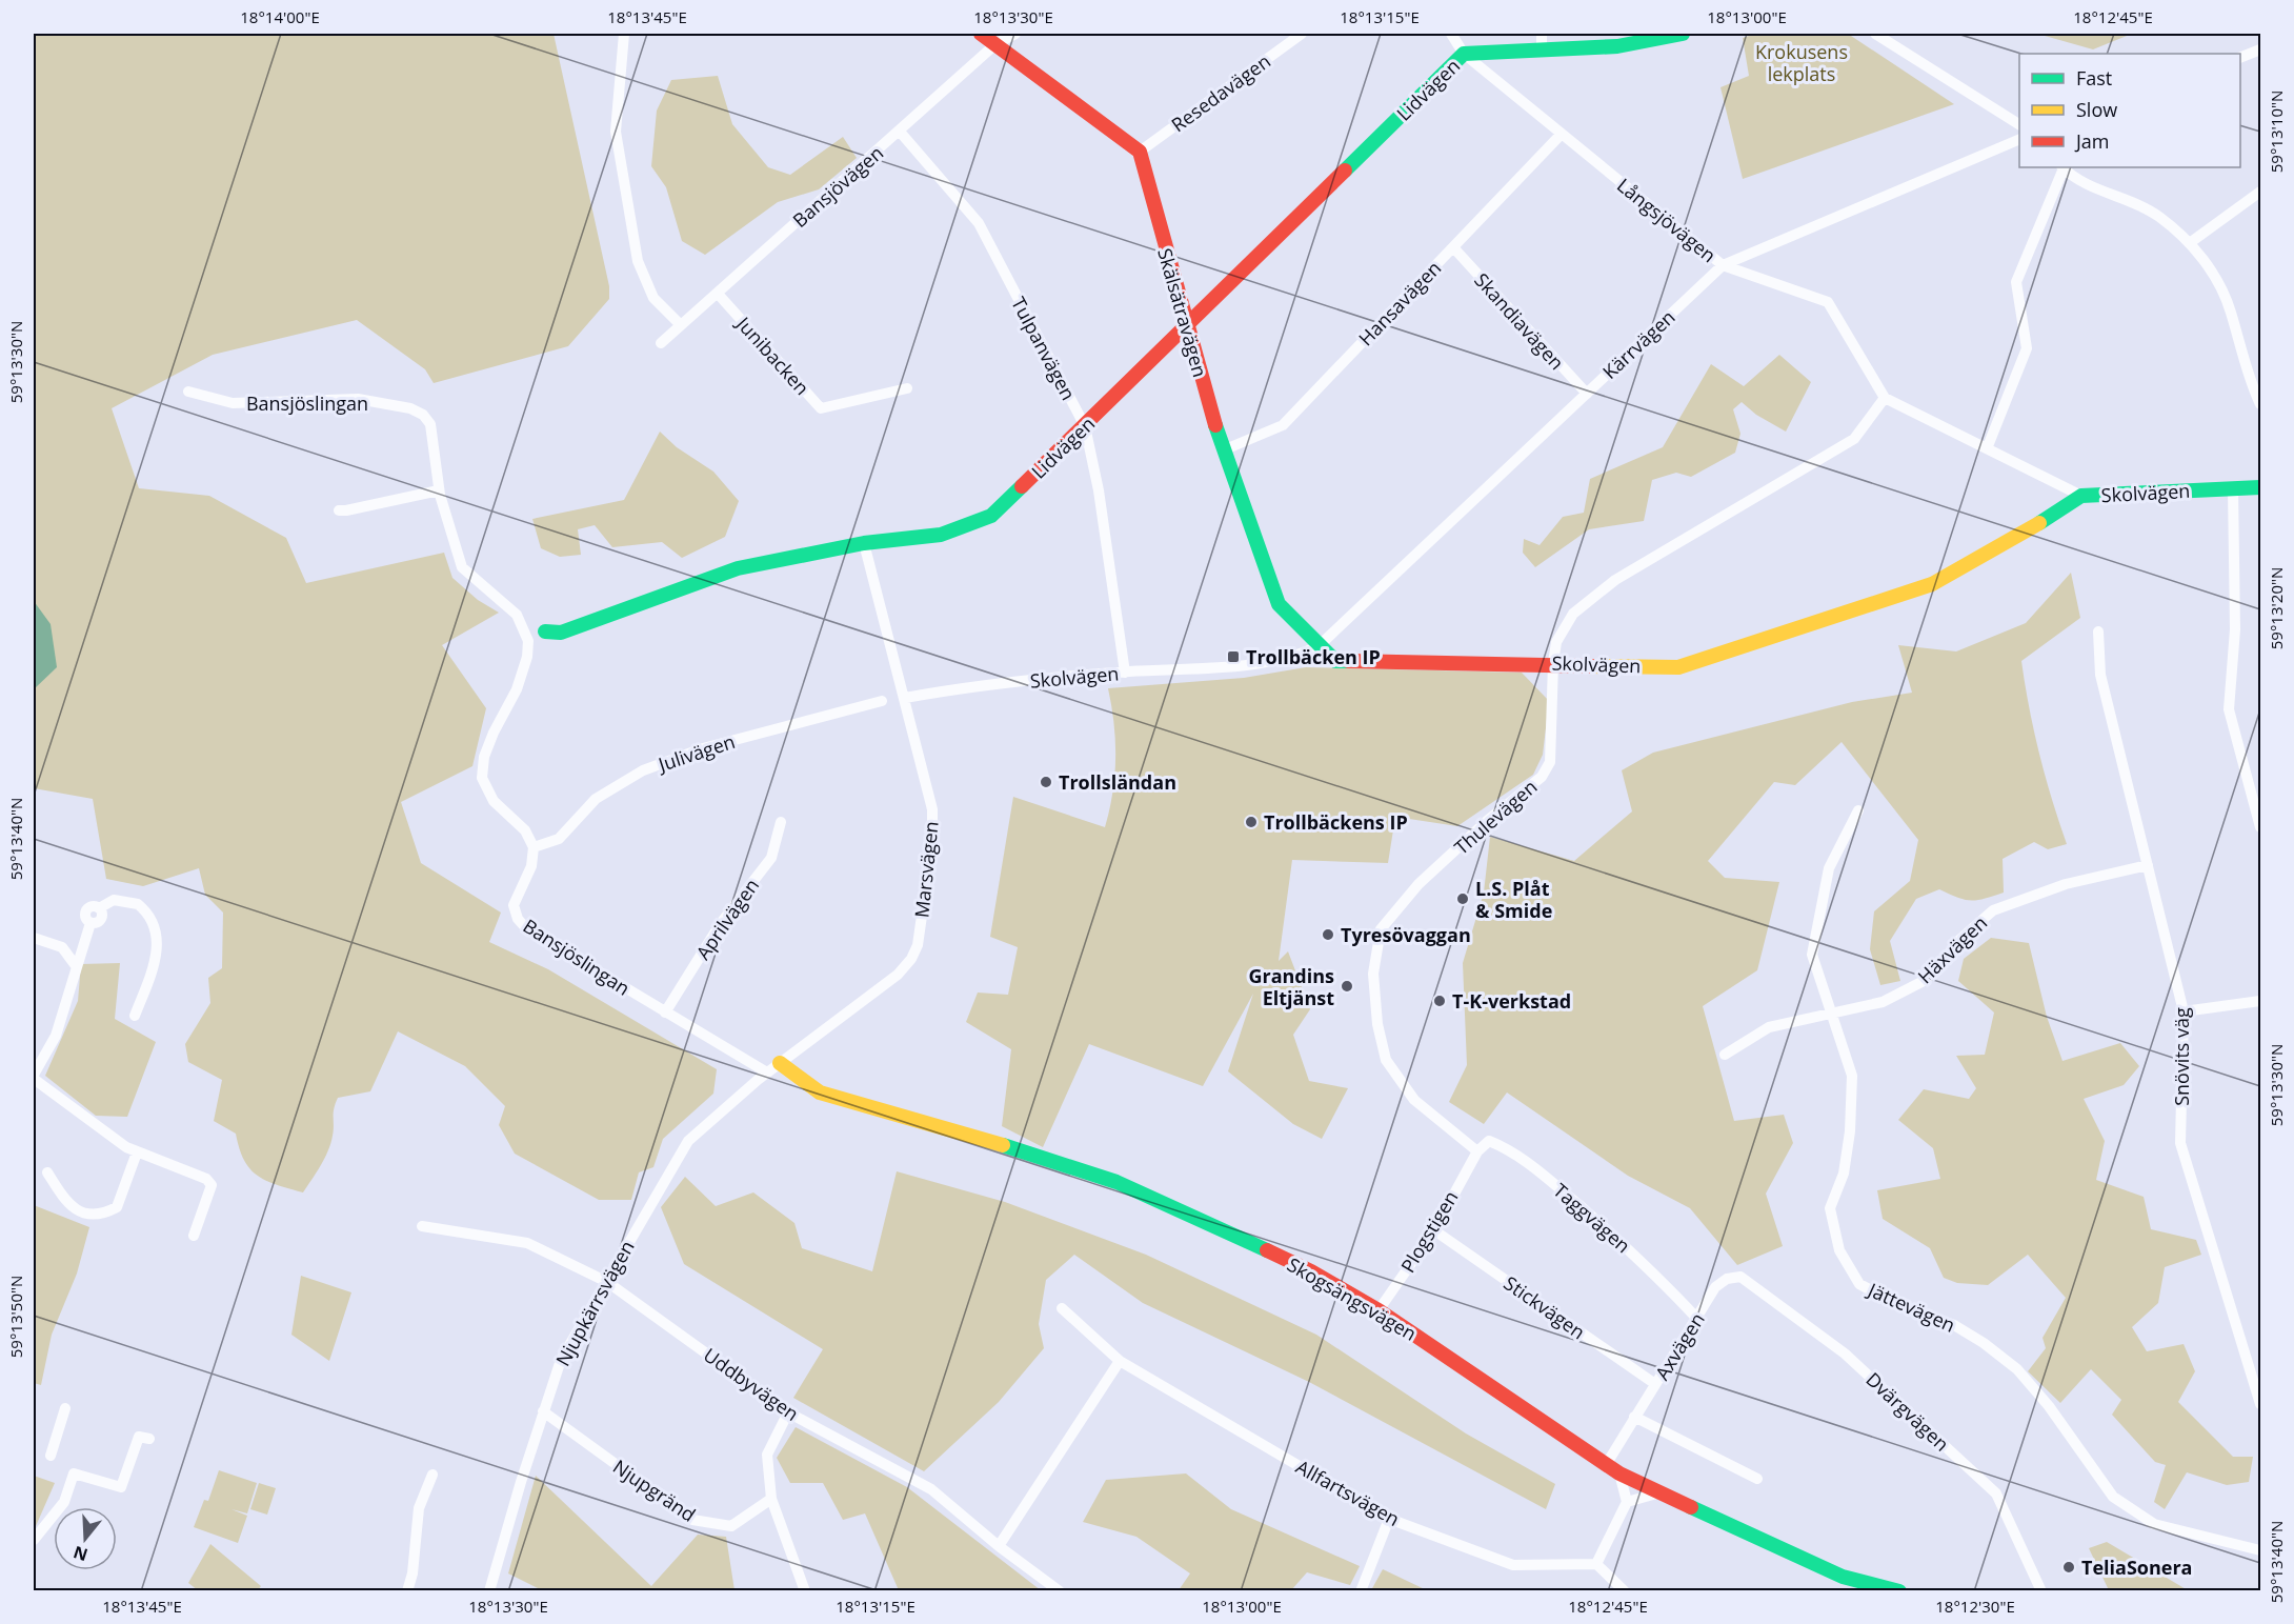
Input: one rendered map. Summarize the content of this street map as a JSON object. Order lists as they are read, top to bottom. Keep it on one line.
{"streets":{"street":["Lidvägen","Resedavägen","Bansjövägen","Långsjövägen","Hansavägen","Skälsätravägen","Skandiavägen","Kärrvägen","Tulpanvägen","Junibacken","Bansjöslingan","Skolvägen","Julivägen","Thulevägen","Marsvägen","Aprilvägen","Häxvägen","Snövits väg","Taggvägen","Plogstigen","Skogsängsvägen","Njupkärrsvägen","Stickvägen","Jättevägen","Axvägen","Uddbyvägen","Dvärgvägen","Njupgränd","Allfartsvägen"]},"crossings":[["Lidvägen","Långsjövägen"],["Lidvägen","Skälsätravägen"],["Lidvägen","Tulpanvägen"],["Lidvägen","Marsvägen"],["Resedavägen","Skälsätravägen"],["Bansjövägen","Tulpanvägen"],["Bansjövägen","Junibacken"],["Långsjövägen","Hansavägen"],["Långsjövägen","Kärrvägen"],["Långsjövägen","Thulevägen"],["Hansavägen","Skälsätravägen"],["Hansavägen","Skandiavägen"],["Skälsätravägen","Kärrvägen"],["Skälsätravägen","Skolvägen"],["Skandiavägen","Kärrvägen"],["Kärrvägen","Skolvägen"],["Tulpanvägen","Skolvägen"],["Bansjöslingan","Julivägen"],["Bansjöslingan","Aprilvägen"],["Bansjöslingan","Njupkärrsvägen"],["Skolvägen","Thulevägen"],["Skolvägen","Marsvägen"],["Thulevägen","Taggvägen"],["Thulevägen","Plogstigen"],["Marsvägen","Skogsängsvägen"],["Marsvägen","Njupkärrsvägen"],["Häxvägen","Snövits väg"],["Häxvägen","Jättevägen"],["Taggvägen","Plogstigen"],["Taggvägen","Axvägen"],["Plogstigen","Skogsängsvägen"],["Plogstigen","Stickvägen"],["Skogsängsvägen","Njupkärrsvägen"],["Skogsängsvägen","Axvägen"],["Njupkärrsvägen","Uddbyvägen"],["Njupkärrsvägen","Njupgränd"],["Stickvägen","Axvägen"],["Axvägen","Dvärgvägen"]],"parks":["Krokusens lekplats"],"places":{"transit":["Trollbäcken IP"],"other":["Trollsländan","Trollbäckens IP","L.S. Plåt & Smide","Tyresövaggan","Grandins Eltjänst","T-K-verkstad","TeliaSonera"]},"legend":["Fast","Slow","Jam"],"north":"bottom","coordinates":["18°14'00\"E","18°13'45\"E","18°13'30\"E","18°13'15\"E","18°13'00\"E","18°12'45\"E","59°13'10\"N","59°13'30\"N","59°13'20\"N","59°13'40\"N","59°13'50\"N","18°12'30\"E"]}
